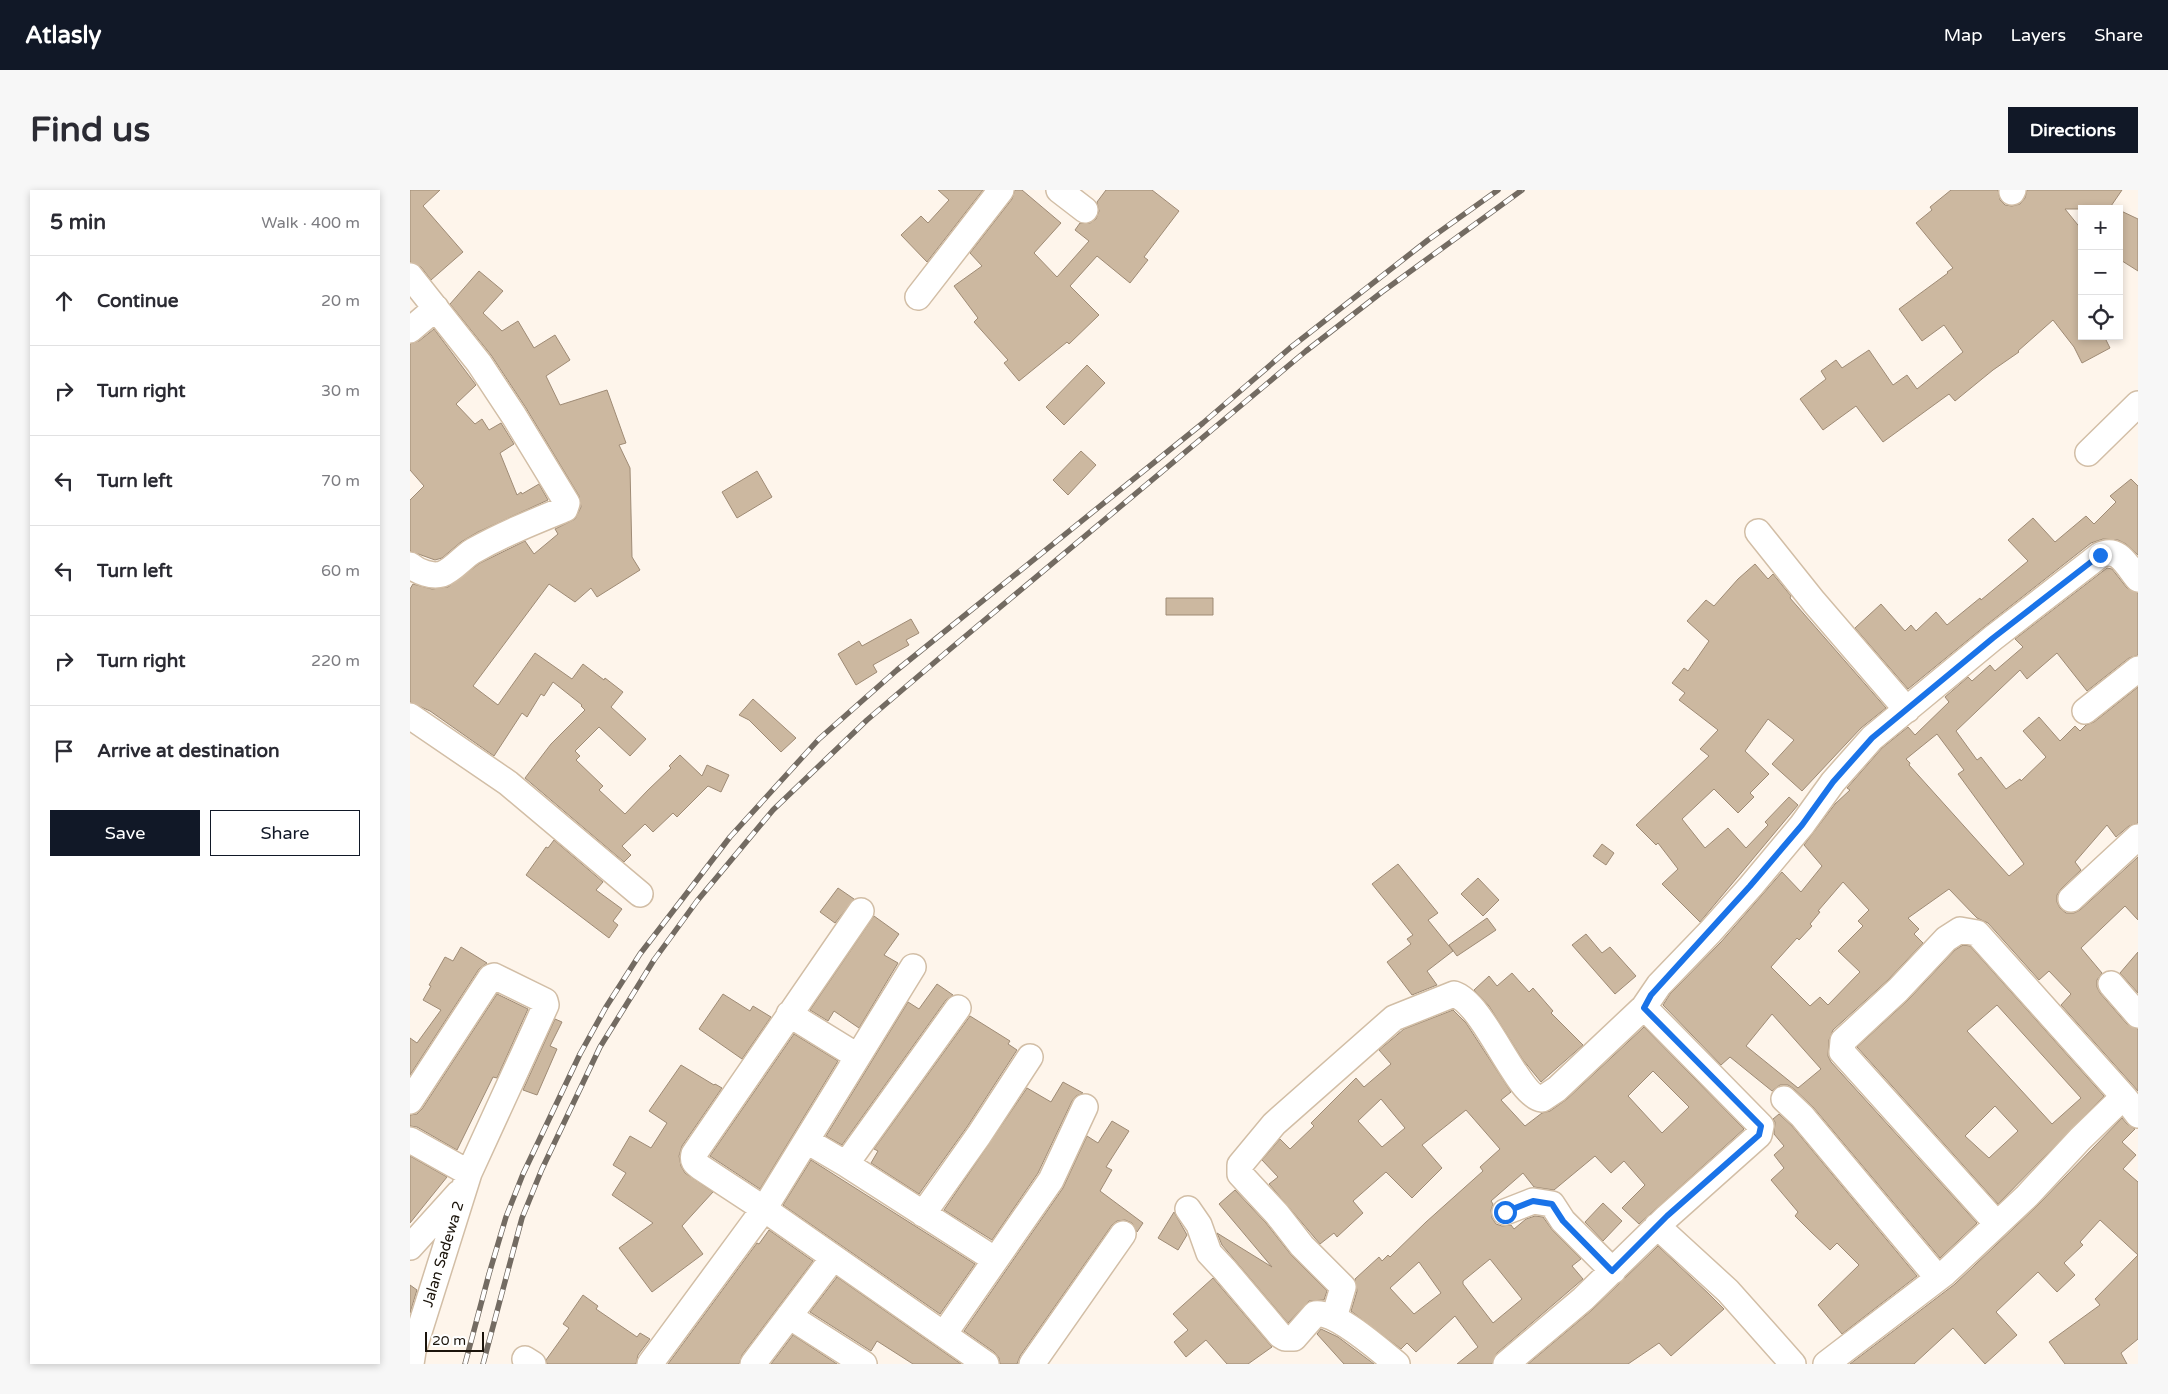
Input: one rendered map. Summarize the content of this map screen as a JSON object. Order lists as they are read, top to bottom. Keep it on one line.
{"streets":{"street":["Jalan Sadewa 2"]},"scale_bar":"20 m","page":{"header":"Atlasly","nav":["Map","Layers","Share"],"buttons":["Directions",["Save","Share"]],"title":"Find us","heading":["5 min","Walk · 400 m"],"map_buttons":["+","−"],"list":[["Continue","20 m"],["Turn right","30 m"],["Turn left","70 m"],["Turn left","60 m"],["Turn right","220 m"],"Arrive at destination"],"scale":"20 m"}}
